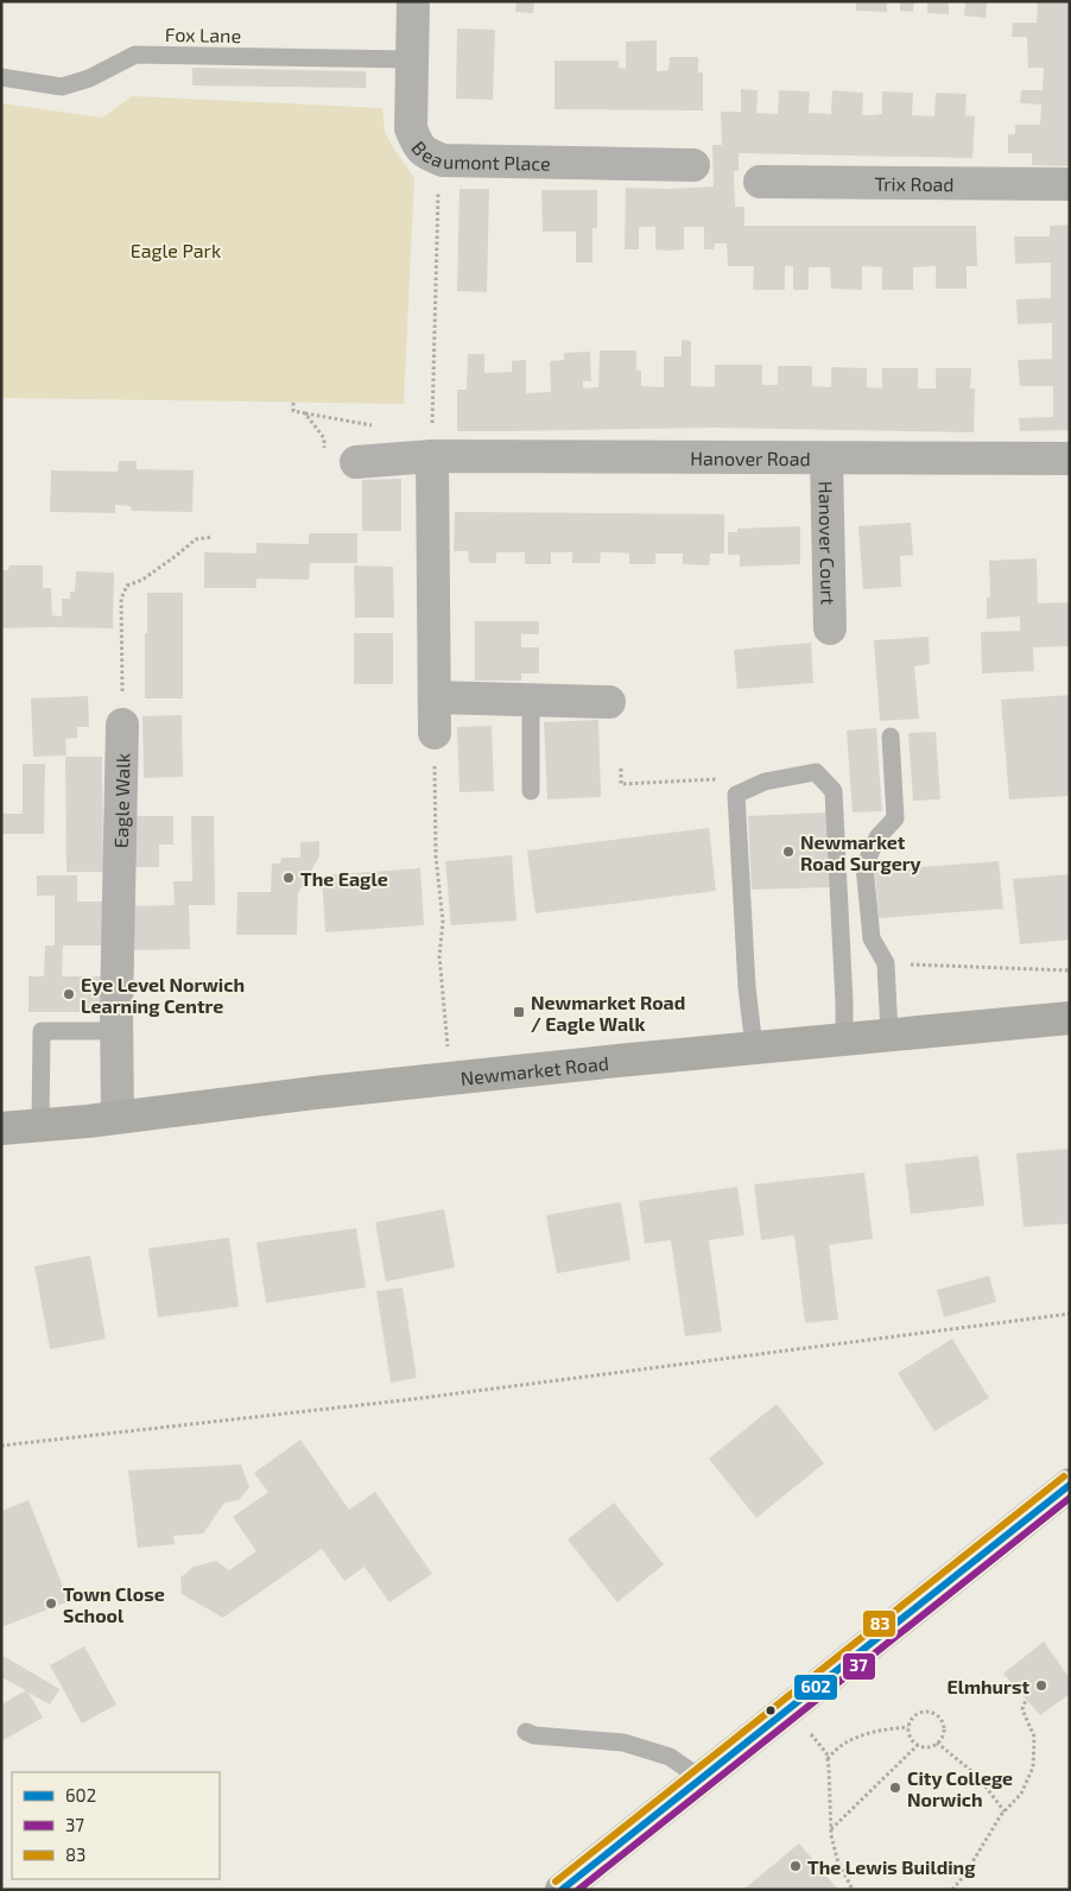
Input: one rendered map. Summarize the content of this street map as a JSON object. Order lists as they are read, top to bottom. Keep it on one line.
{"streets":{"main road":["Newmarket Road"],"street":["Beaumont Place","Trix Road","Hanover Road","Hanover Court","Eagle Walk"],"lane":["Fox Lane"]},"crossings":[["Fox Lane","Beaumont Place"],["Hanover Road","Hanover Court"],["Eagle Walk","Newmarket Road"]],"parks":["Eagle Park"],"places":{"other":["Newmarket Road Surgery","The Eagle","Eye Level Norwich Learning Centre","Town Close School","Elmhurst","City College Norwich","The Lewis Building"],"transit":["Newmarket Road / Eagle Walk"]},"lines":["transit line 83","transit line 602","transit line 37"],"legend":["602","37","83"]}
